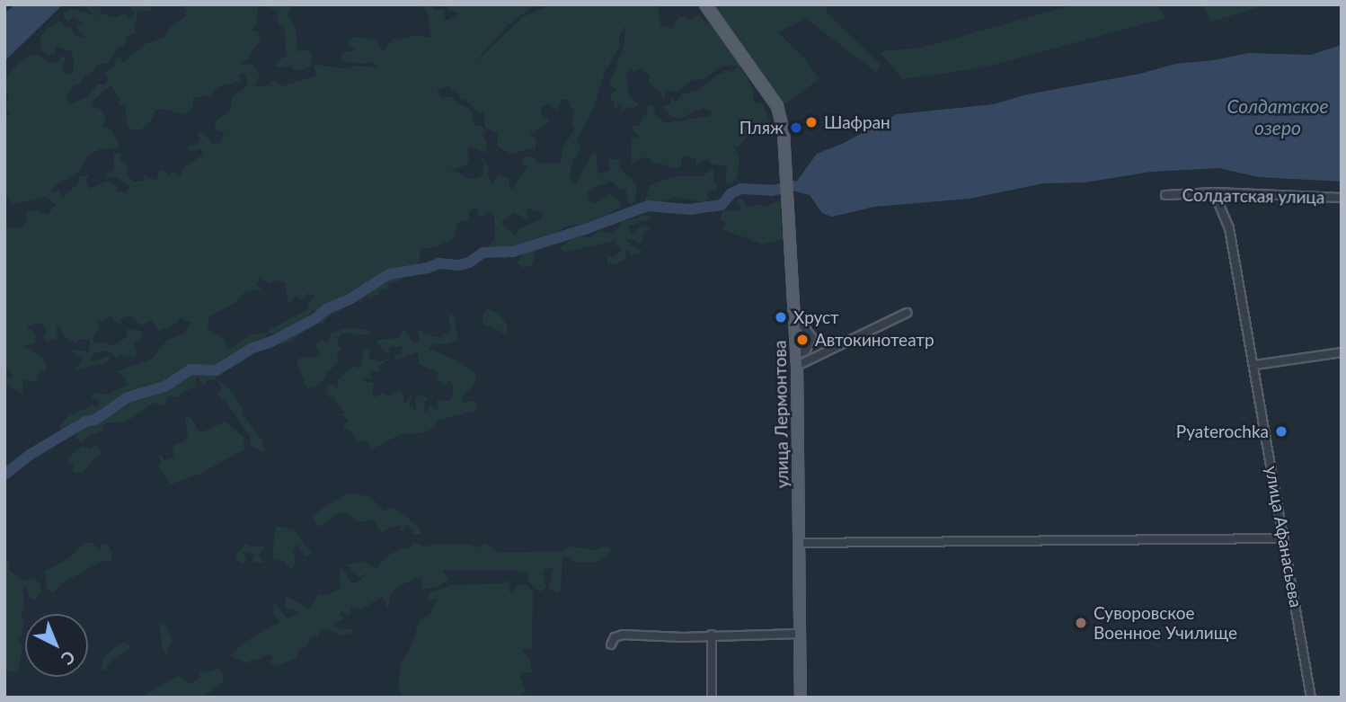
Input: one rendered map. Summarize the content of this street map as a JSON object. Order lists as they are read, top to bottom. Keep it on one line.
{"streets":{"main road":["улица Лермонтова"],"street":["Солдатская улица","улица Афанасьева"]},"crossings":[["Солдатская улица","улица Афанасьева"]],"water":["Солдатское озеро"],"places":["Шафран","Пляж","Хруст","Автокинотеатр","Pyaterochka","Суворовское Военное Училище"],"north":"bottom right"}
